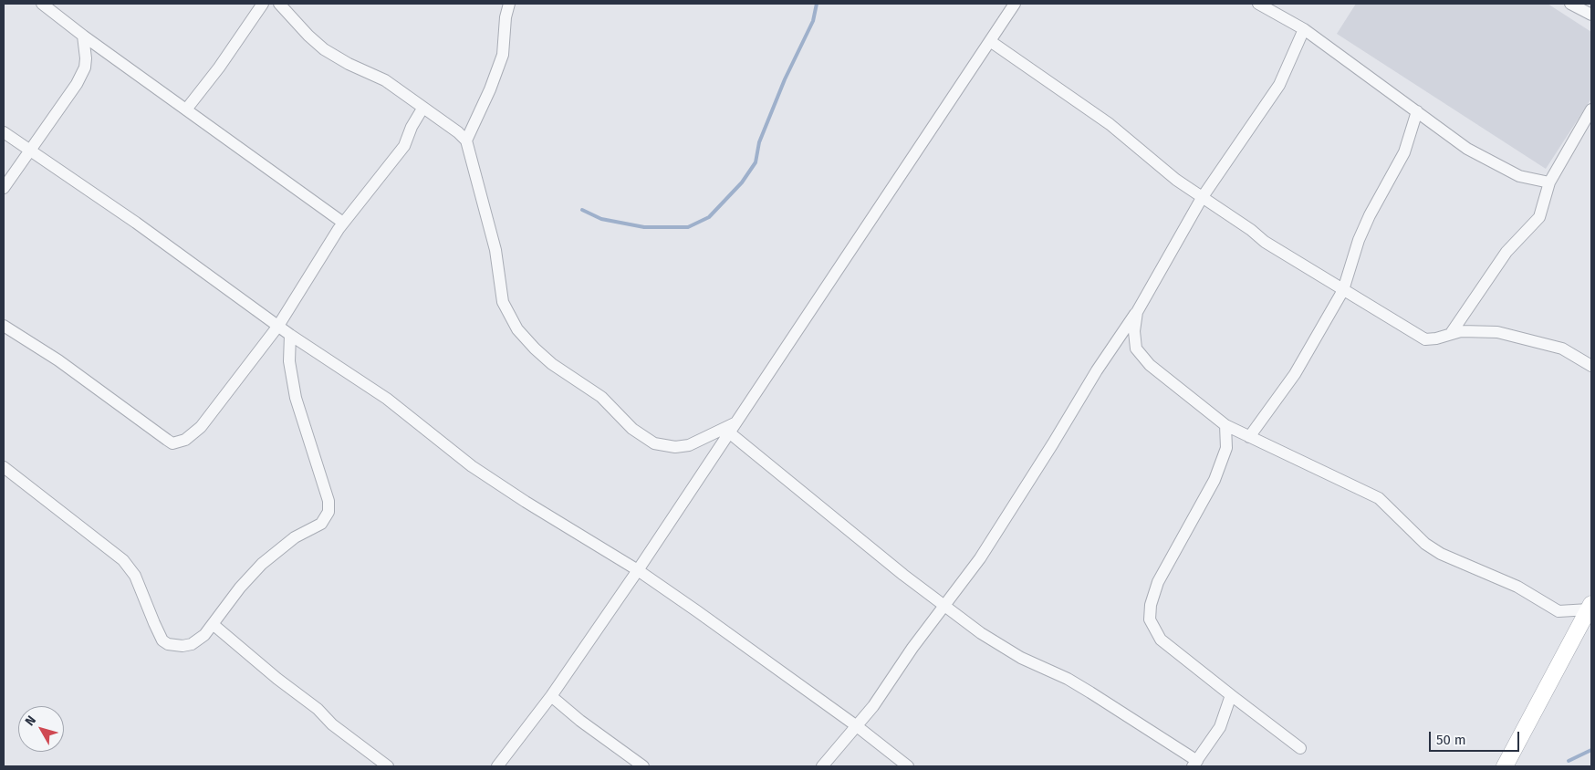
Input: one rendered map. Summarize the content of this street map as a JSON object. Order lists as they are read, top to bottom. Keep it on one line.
{"scale_bar":"50 m","north":"top left"}
